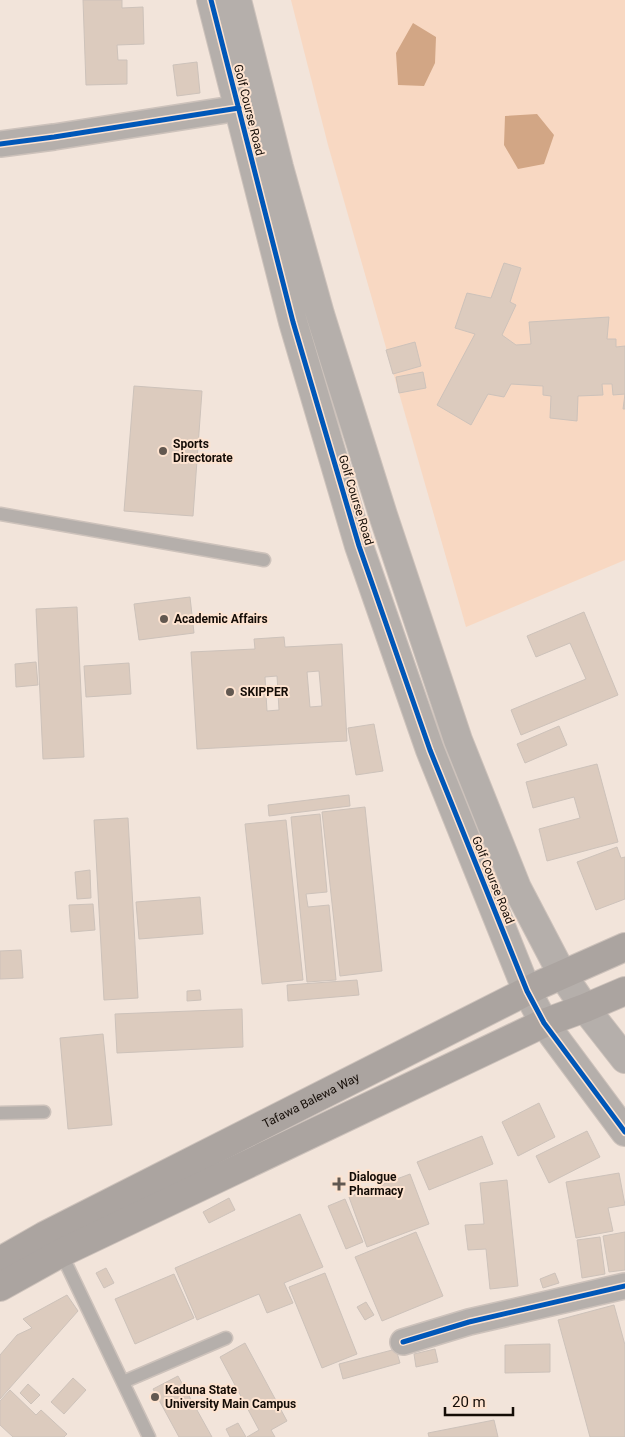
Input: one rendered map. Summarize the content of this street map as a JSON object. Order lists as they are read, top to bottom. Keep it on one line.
{"streets":{"main road":["Tafawa Balewa Way"],"street":["Golf Course Road"]},"crossings":[["Golf Course Road","Tafawa Balewa Way"]],"places":{"other":["Sports Directorate","Academic Affairs","SKIPPER","Kaduna State University Main Campus"],"health":["Dialogue Pharmacy"]},"scale_bar":"20 m"}
